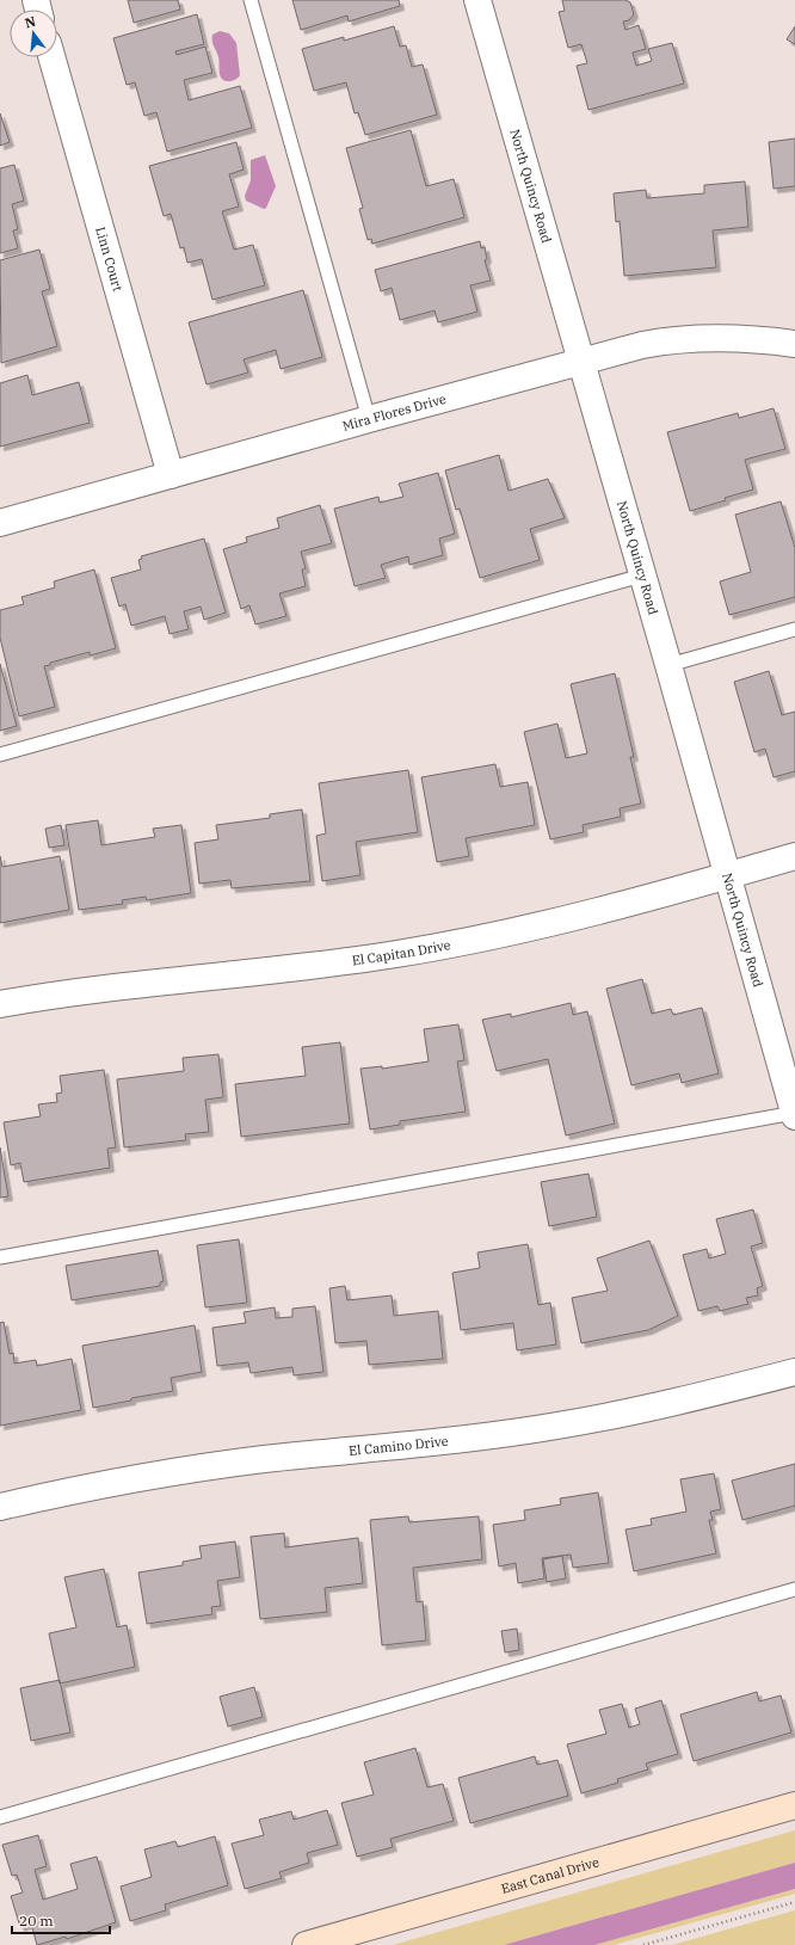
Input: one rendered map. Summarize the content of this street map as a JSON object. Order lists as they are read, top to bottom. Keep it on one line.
{"streets":{"main road":["East Canal Drive"],"street":["North Quincy Road","Linn Court","Mira Flores Drive","El Capitan Drive","El Camino Drive"]},"crossings":[["North Quincy Road","Mira Flores Drive"],["North Quincy Road","El Capitan Drive"],["Linn Court","Mira Flores Drive"]],"scale_bar":"20 m","north":"top"}
